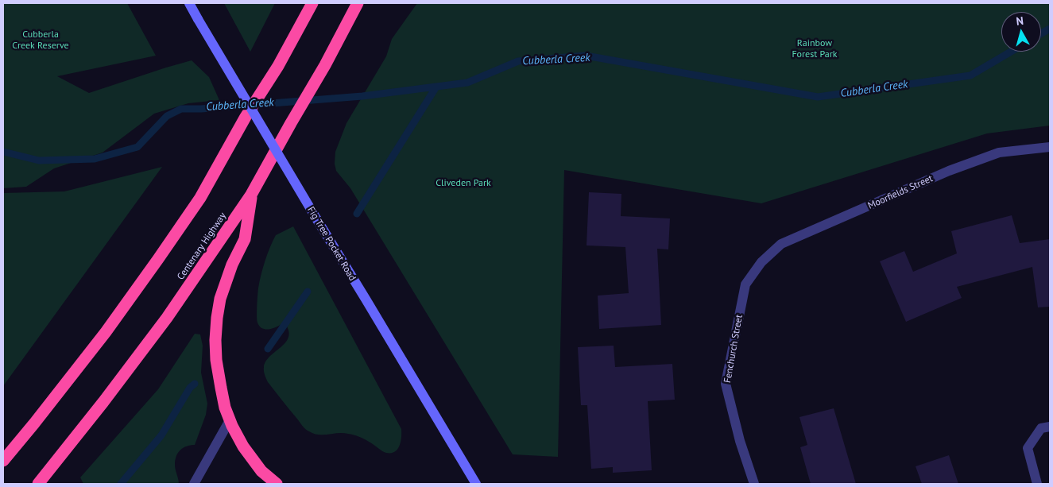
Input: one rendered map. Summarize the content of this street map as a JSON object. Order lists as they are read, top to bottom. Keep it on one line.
{"streets":{"highway":["Centenary Highway"],"main road":["Fig Tree Pocket Road"],"street":["Moorfields Street","Fenchurch Street"]},"crossings":[["Moorfields Street","Fenchurch Street"]],"water":["Cubberla Creek"],"parks":["Cubberla Creek Reserve","Rainbow Forest Park","Cliveden Park"],"north":"top"}
